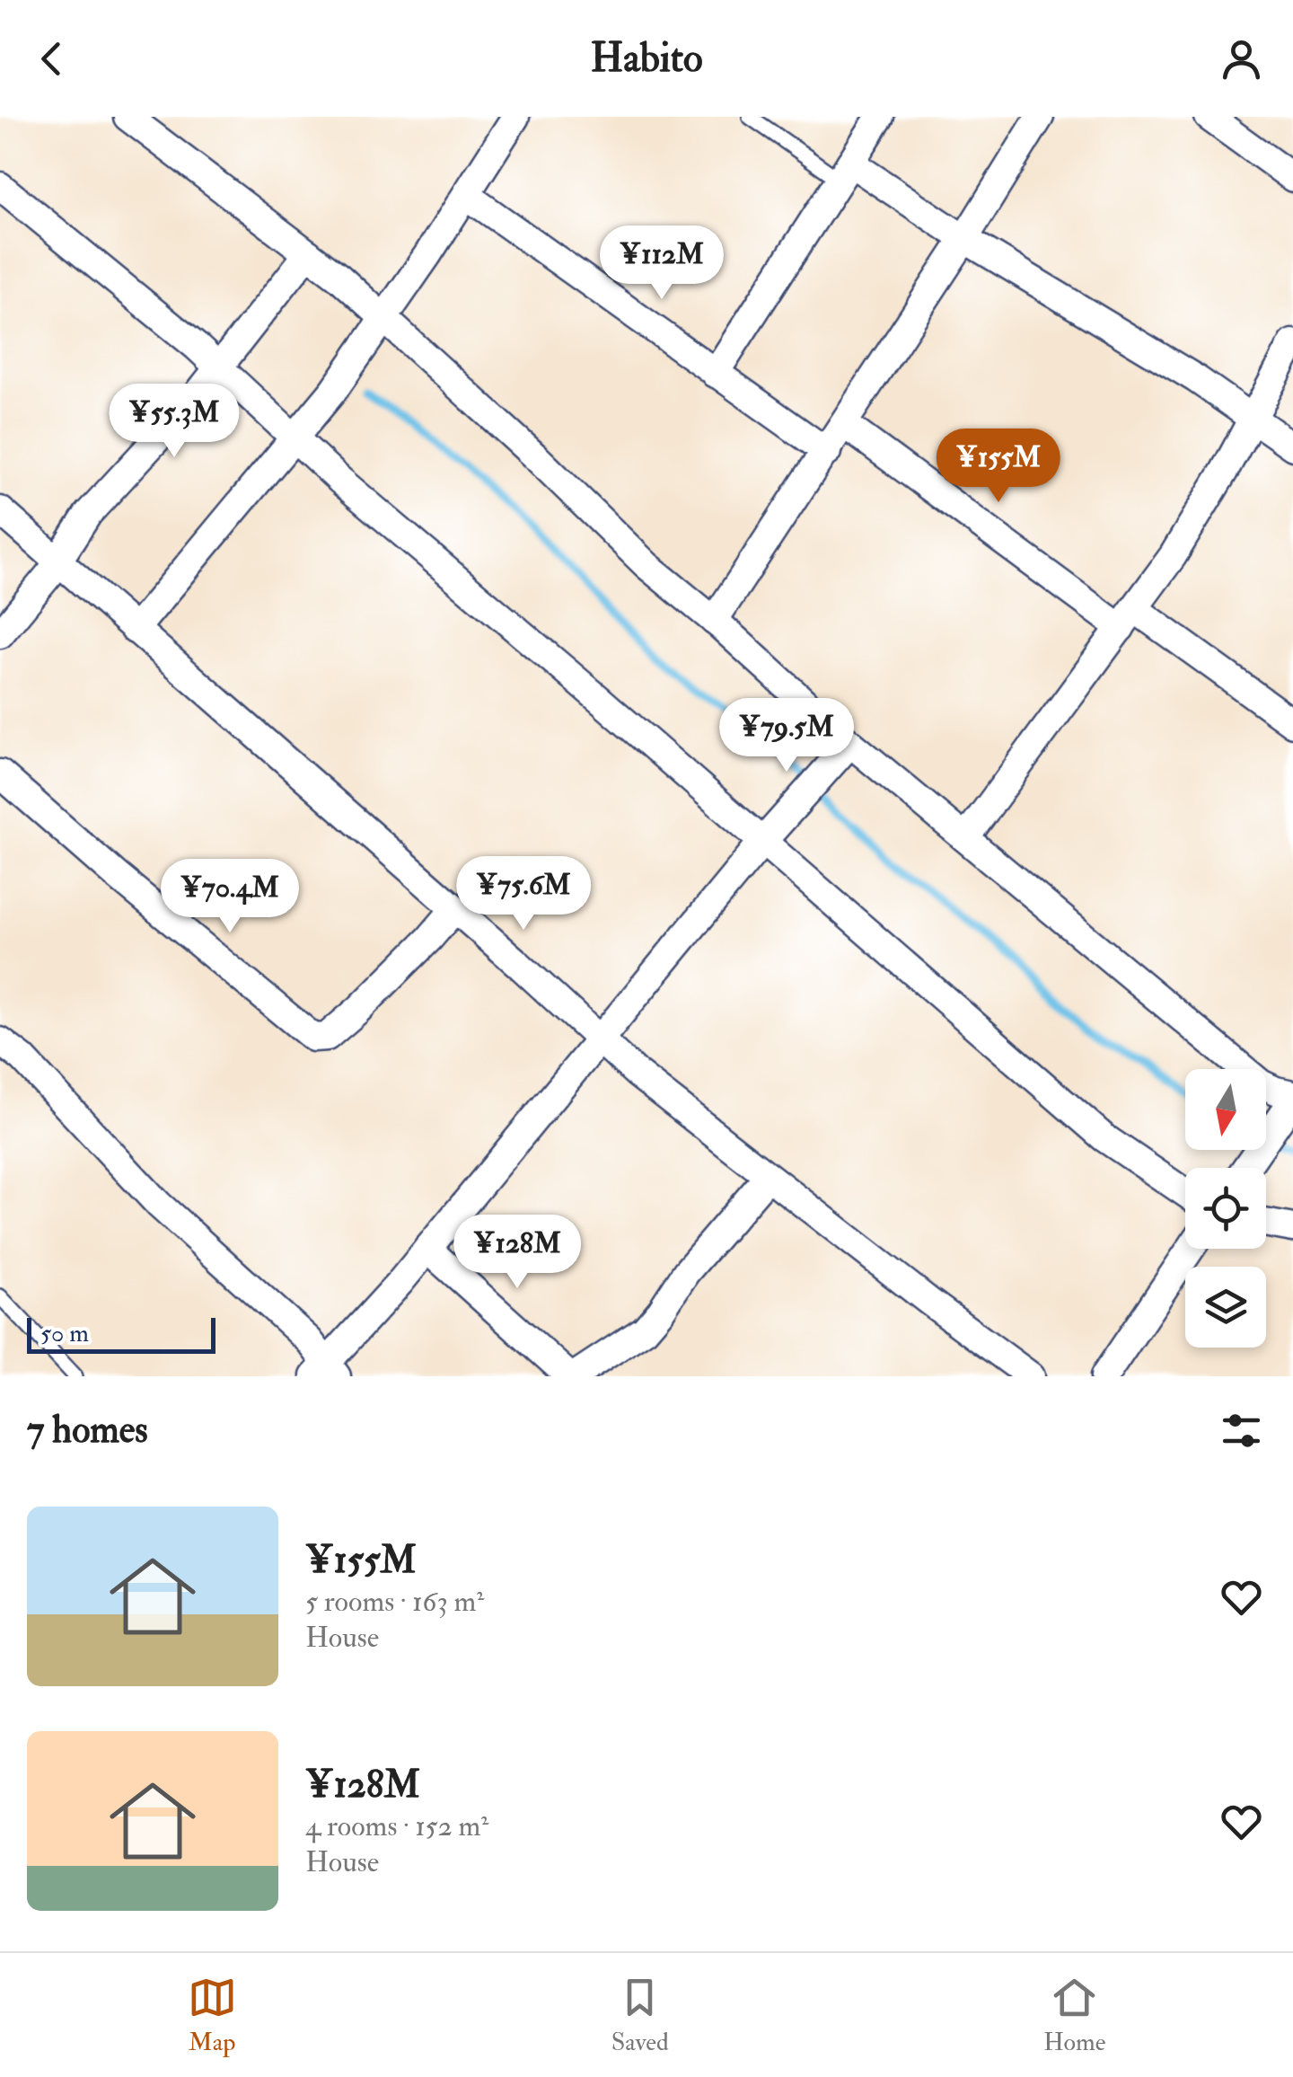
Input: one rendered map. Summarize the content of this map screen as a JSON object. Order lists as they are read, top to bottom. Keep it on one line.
{"scale_bar":"50 m","north":"bottom","page":{"header":"Habito","price":["¥112M","¥55.3M","¥155M","¥79.5M","¥75.6M","¥70.4M","¥128M"],"scale":"50 m","heading":"7 homes","list":[{"name":"¥155M","note":"5 rooms · 163 m² · House"},{"name":"¥128M","note":"4 rooms · 152 m² · House"}],"tabs":["Map","Saved","Home"]}}
